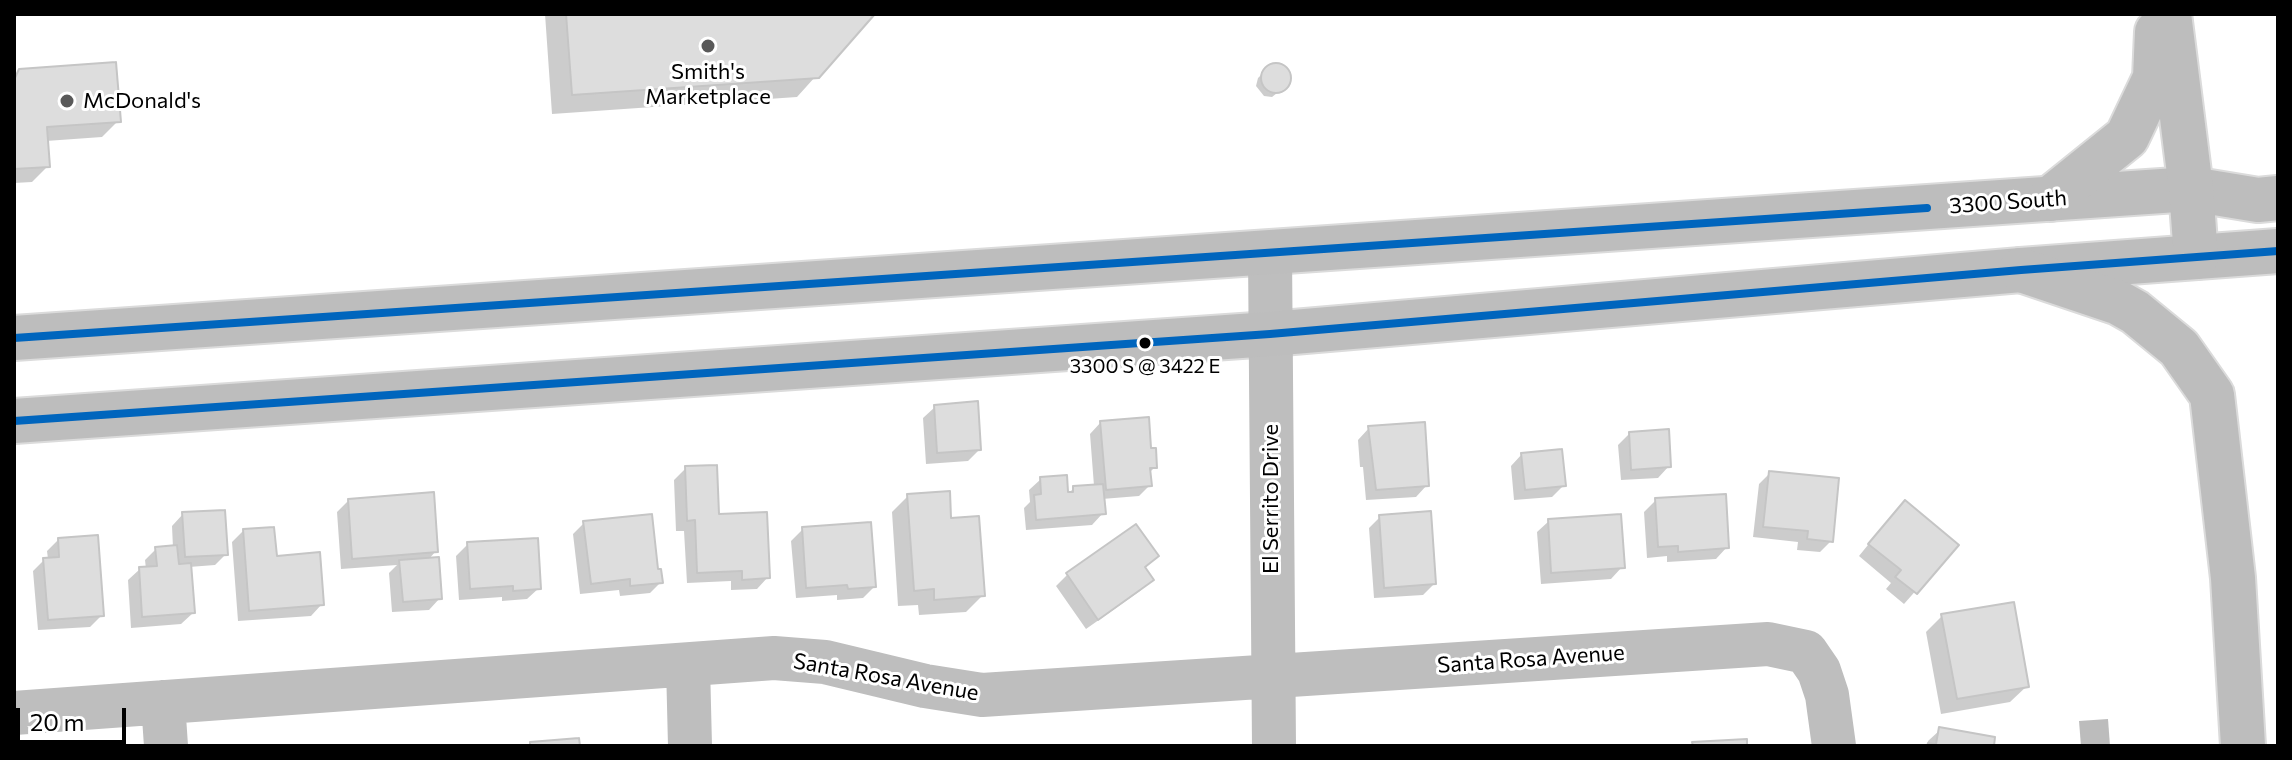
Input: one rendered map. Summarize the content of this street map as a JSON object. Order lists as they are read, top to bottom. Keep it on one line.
{"streets":{"main road":["3300 South"],"street":["El Serrito Drive","Santa Rosa Avenue"]},"crossings":[["3300 South","El Serrito Drive"],["El Serrito Drive","Santa Rosa Avenue"]],"places":["Smith's Marketplace","McDonald's","3300 S @ 3422 E"],"scale_bar":"20 m"}
